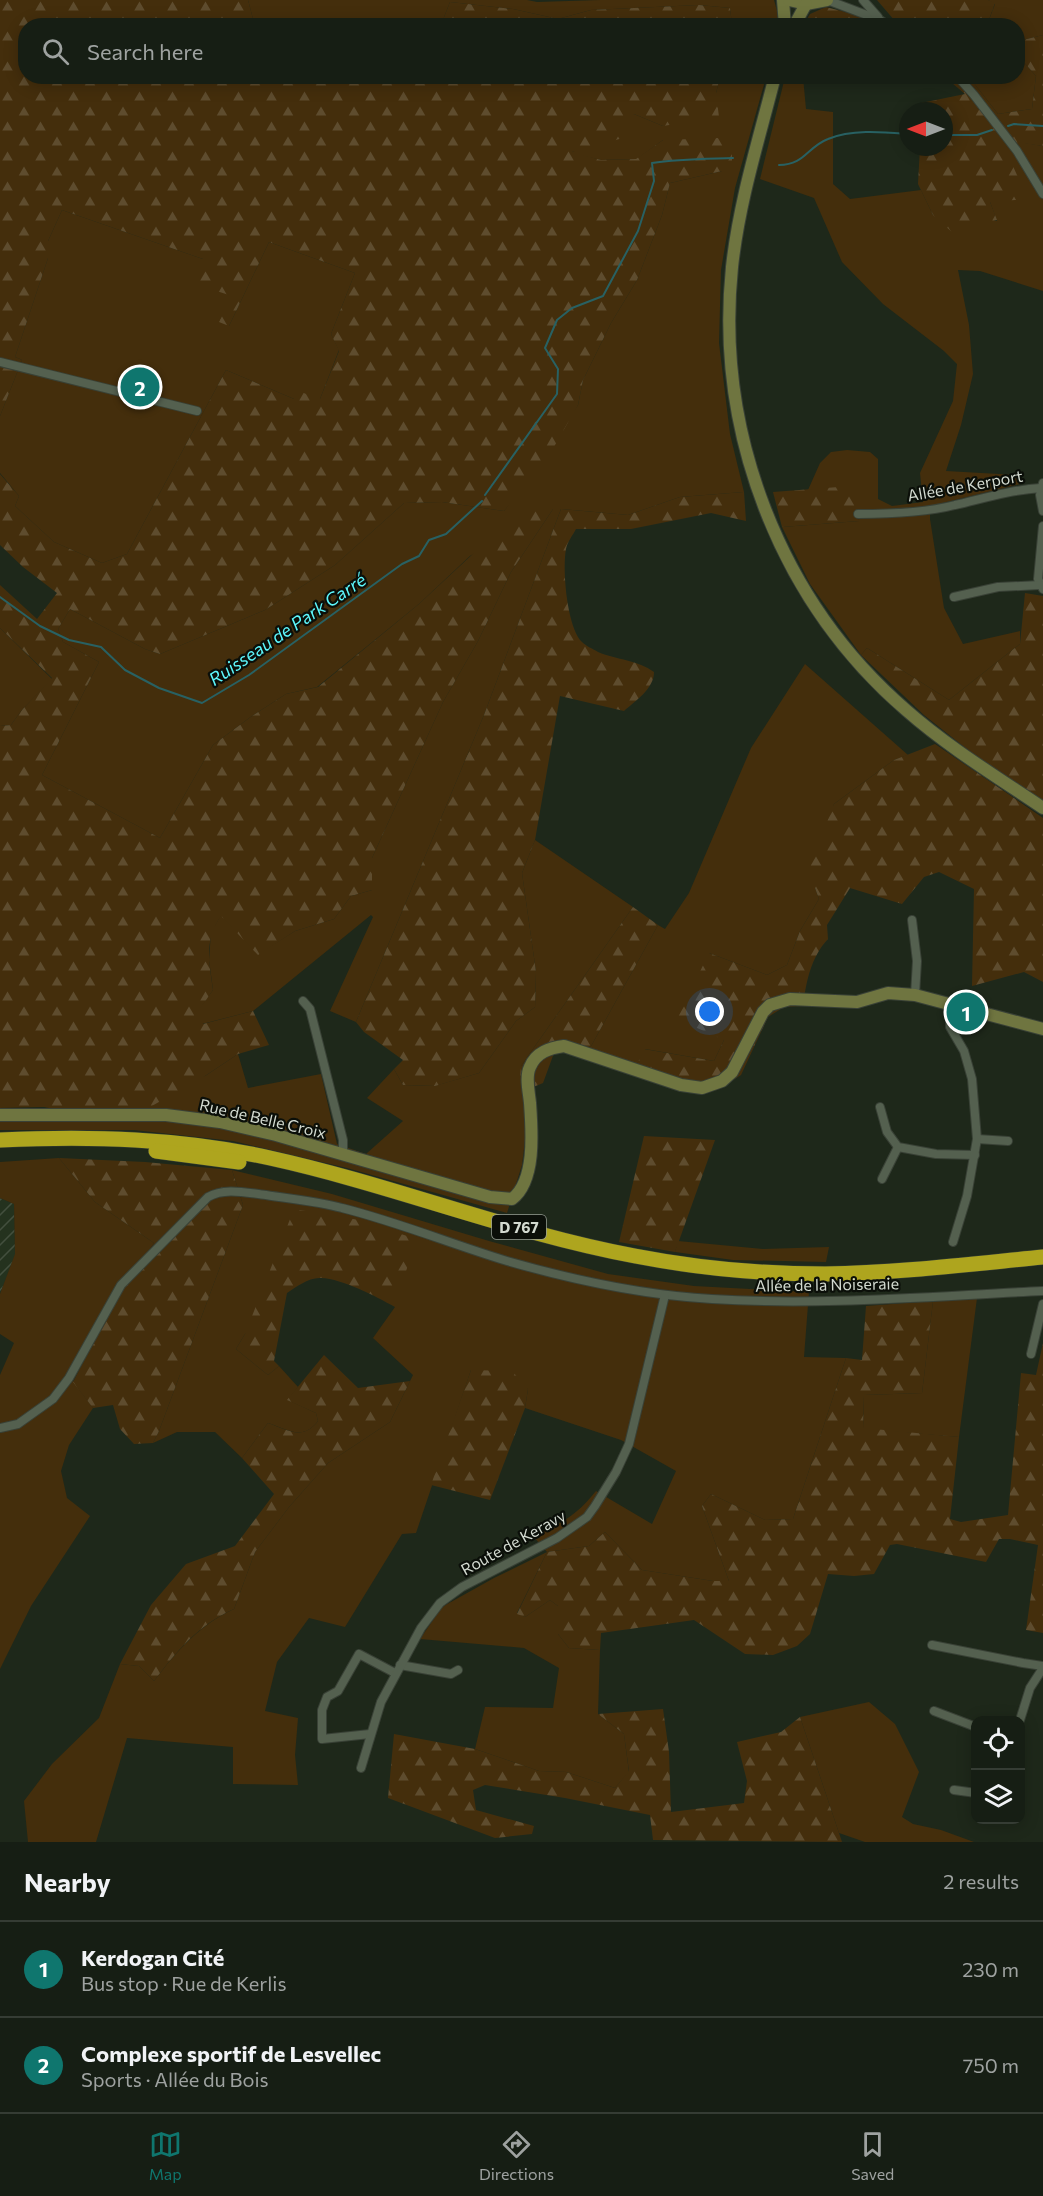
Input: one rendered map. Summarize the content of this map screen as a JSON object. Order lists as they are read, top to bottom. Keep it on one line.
{"streets":{"highway":["D 767"],"street":["Allée de Kerport","Rue de Belle Croix","Allée de la Noiseraie","Route de Keravy"]},"crossings":[["Allée de la Noiseraie","Route de Keravy"]],"water":["Ruisseau de Park Carré"],"north":"left","page":{"search":"Search here","pins":["2","1"],"heading":["Nearby","2 results"],"list":[{"mark":"1","name":"Kerdogan Cité","note":"Bus stop · Rue de Kerlis","value":"230 m"},{"mark":"2","name":"Complexe sportif de Lesvellec","note":"Sports · Allée du Bois","value":"750 m"}],"nav":["Map","Directions","Saved"]}}
